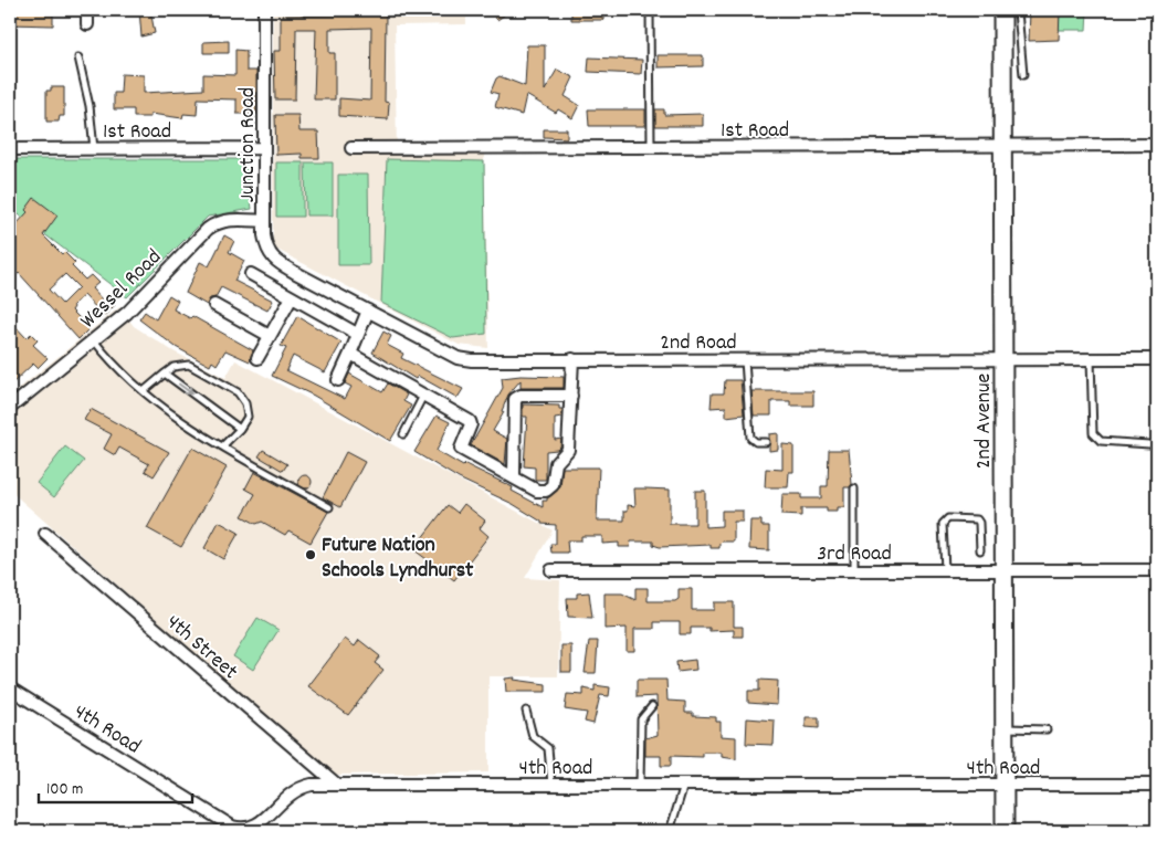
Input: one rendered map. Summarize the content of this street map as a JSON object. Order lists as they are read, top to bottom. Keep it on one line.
{"streets":{"street":["1st Road","Junction Road","Wessel Road","2nd Road","2nd Avenue","3rd Road","4th Street","4th Road"]},"crossings":[["1st Road","Junction Road"],["1st Road","2nd Avenue"],["Junction Road","Wessel Road"],["Junction Road","2nd Road"],["2nd Road","2nd Avenue"],["2nd Avenue","3rd Road"],["2nd Avenue","4th Road"],["4th Street","4th Road"]],"places":["Future Nation Schools Lyndhurst"],"scale_bar":"100 m"}
